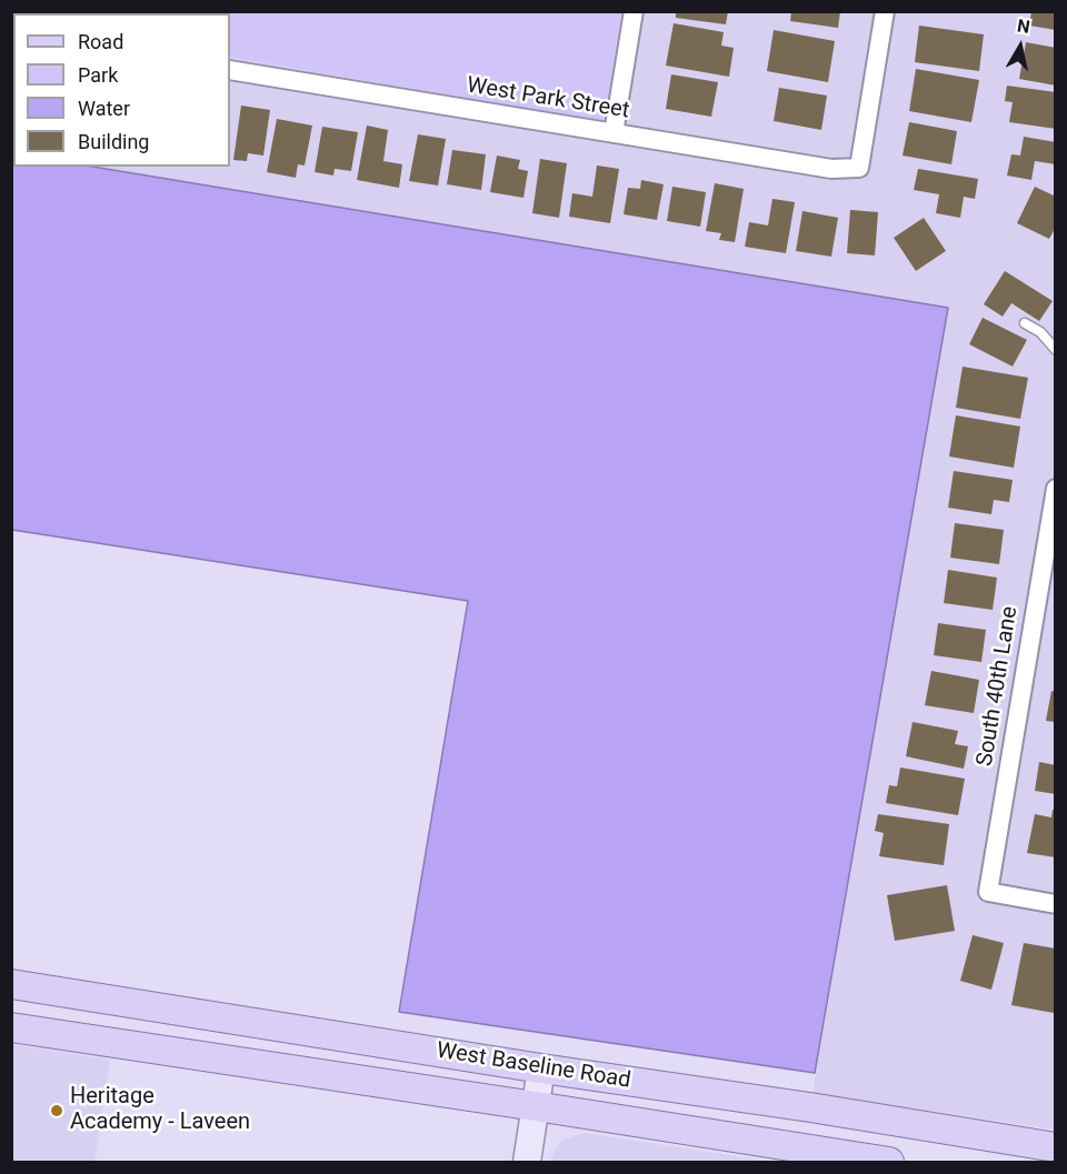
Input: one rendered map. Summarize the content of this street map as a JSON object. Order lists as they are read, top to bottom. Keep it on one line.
{"streets":{"main road":["West Baseline Road"],"street":["West Park Street","South 40th Lane"]},"places":["Heritage Academy - Laveen"],"legend":["Road","Park","Water","Building"],"north":"top"}
